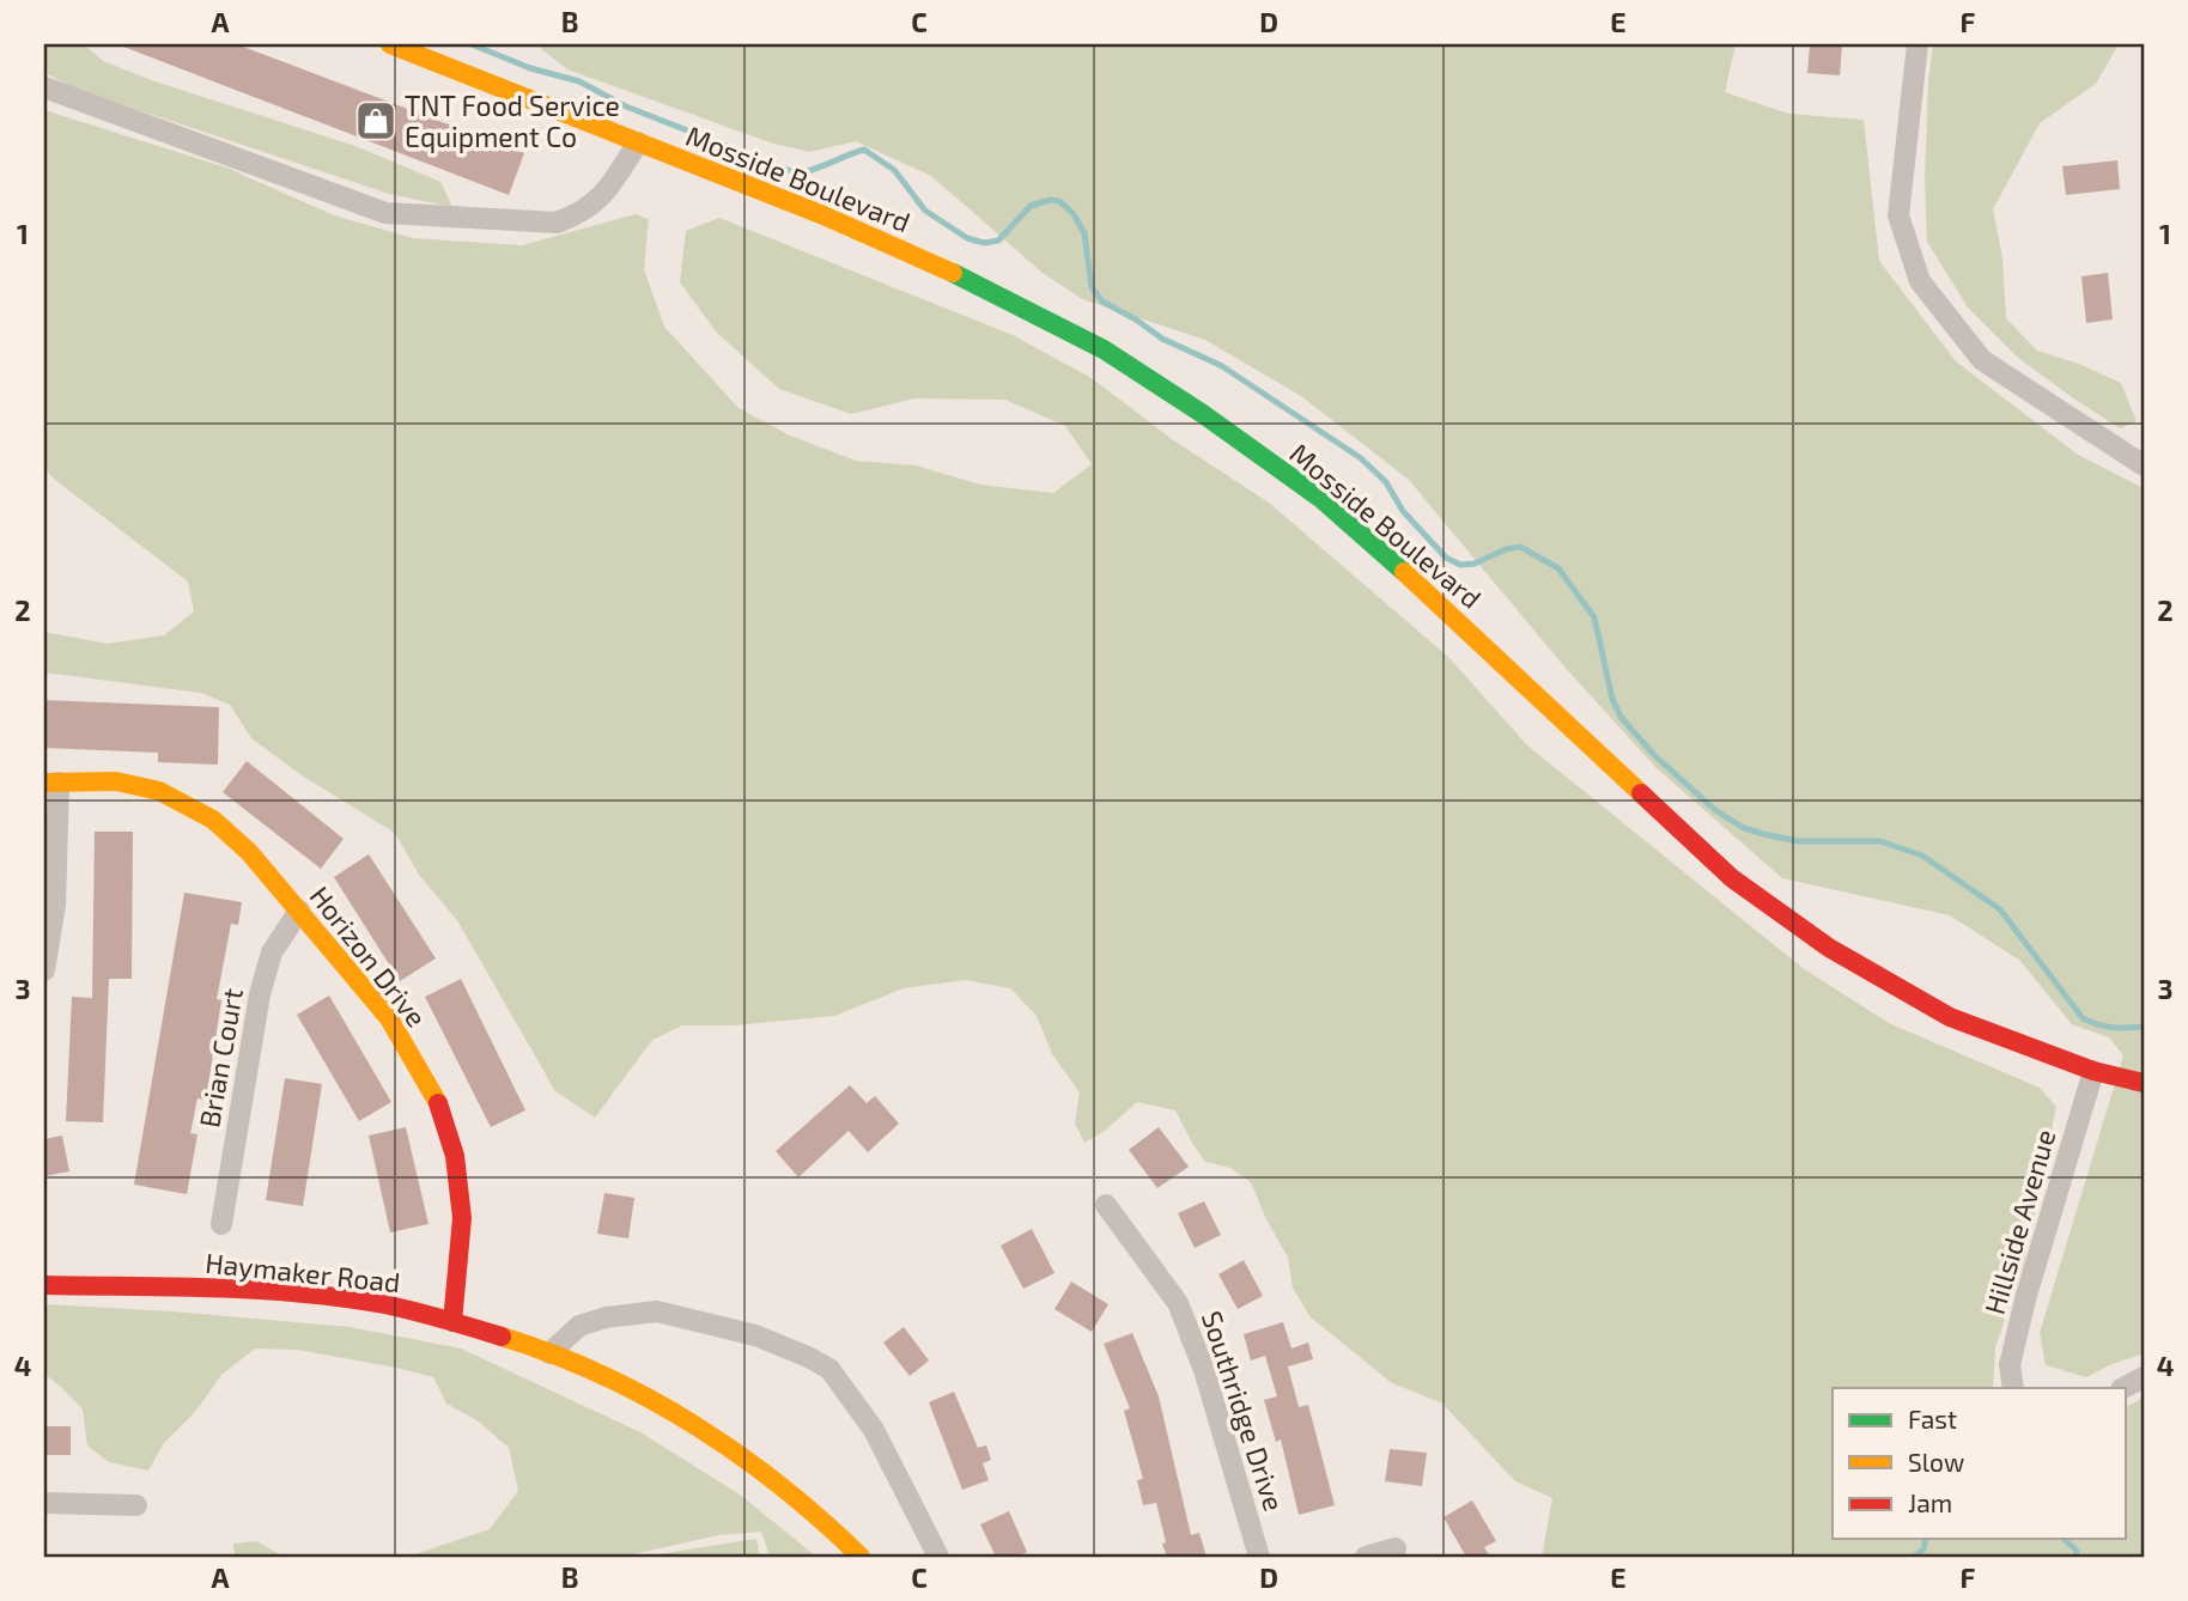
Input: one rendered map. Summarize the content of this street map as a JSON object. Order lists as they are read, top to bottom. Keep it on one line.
{"streets":{"main road":["Mosside Boulevard","Horizon Drive","Haymaker Road"],"street":["Brian Court","Hillside Avenue","Southridge Drive"]},"crossings":[["Mosside Boulevard","Hillside Avenue"],["Horizon Drive","Brian Court"],["Horizon Drive","Haymaker Road"]],"places":{"shop":["TNT Food Service Equipment Co"]},"legend":["Fast","Slow","Jam"],"grid":{"columns":["A","B","C","D","E","F"],"rows":["1","2","3","4"]}}
